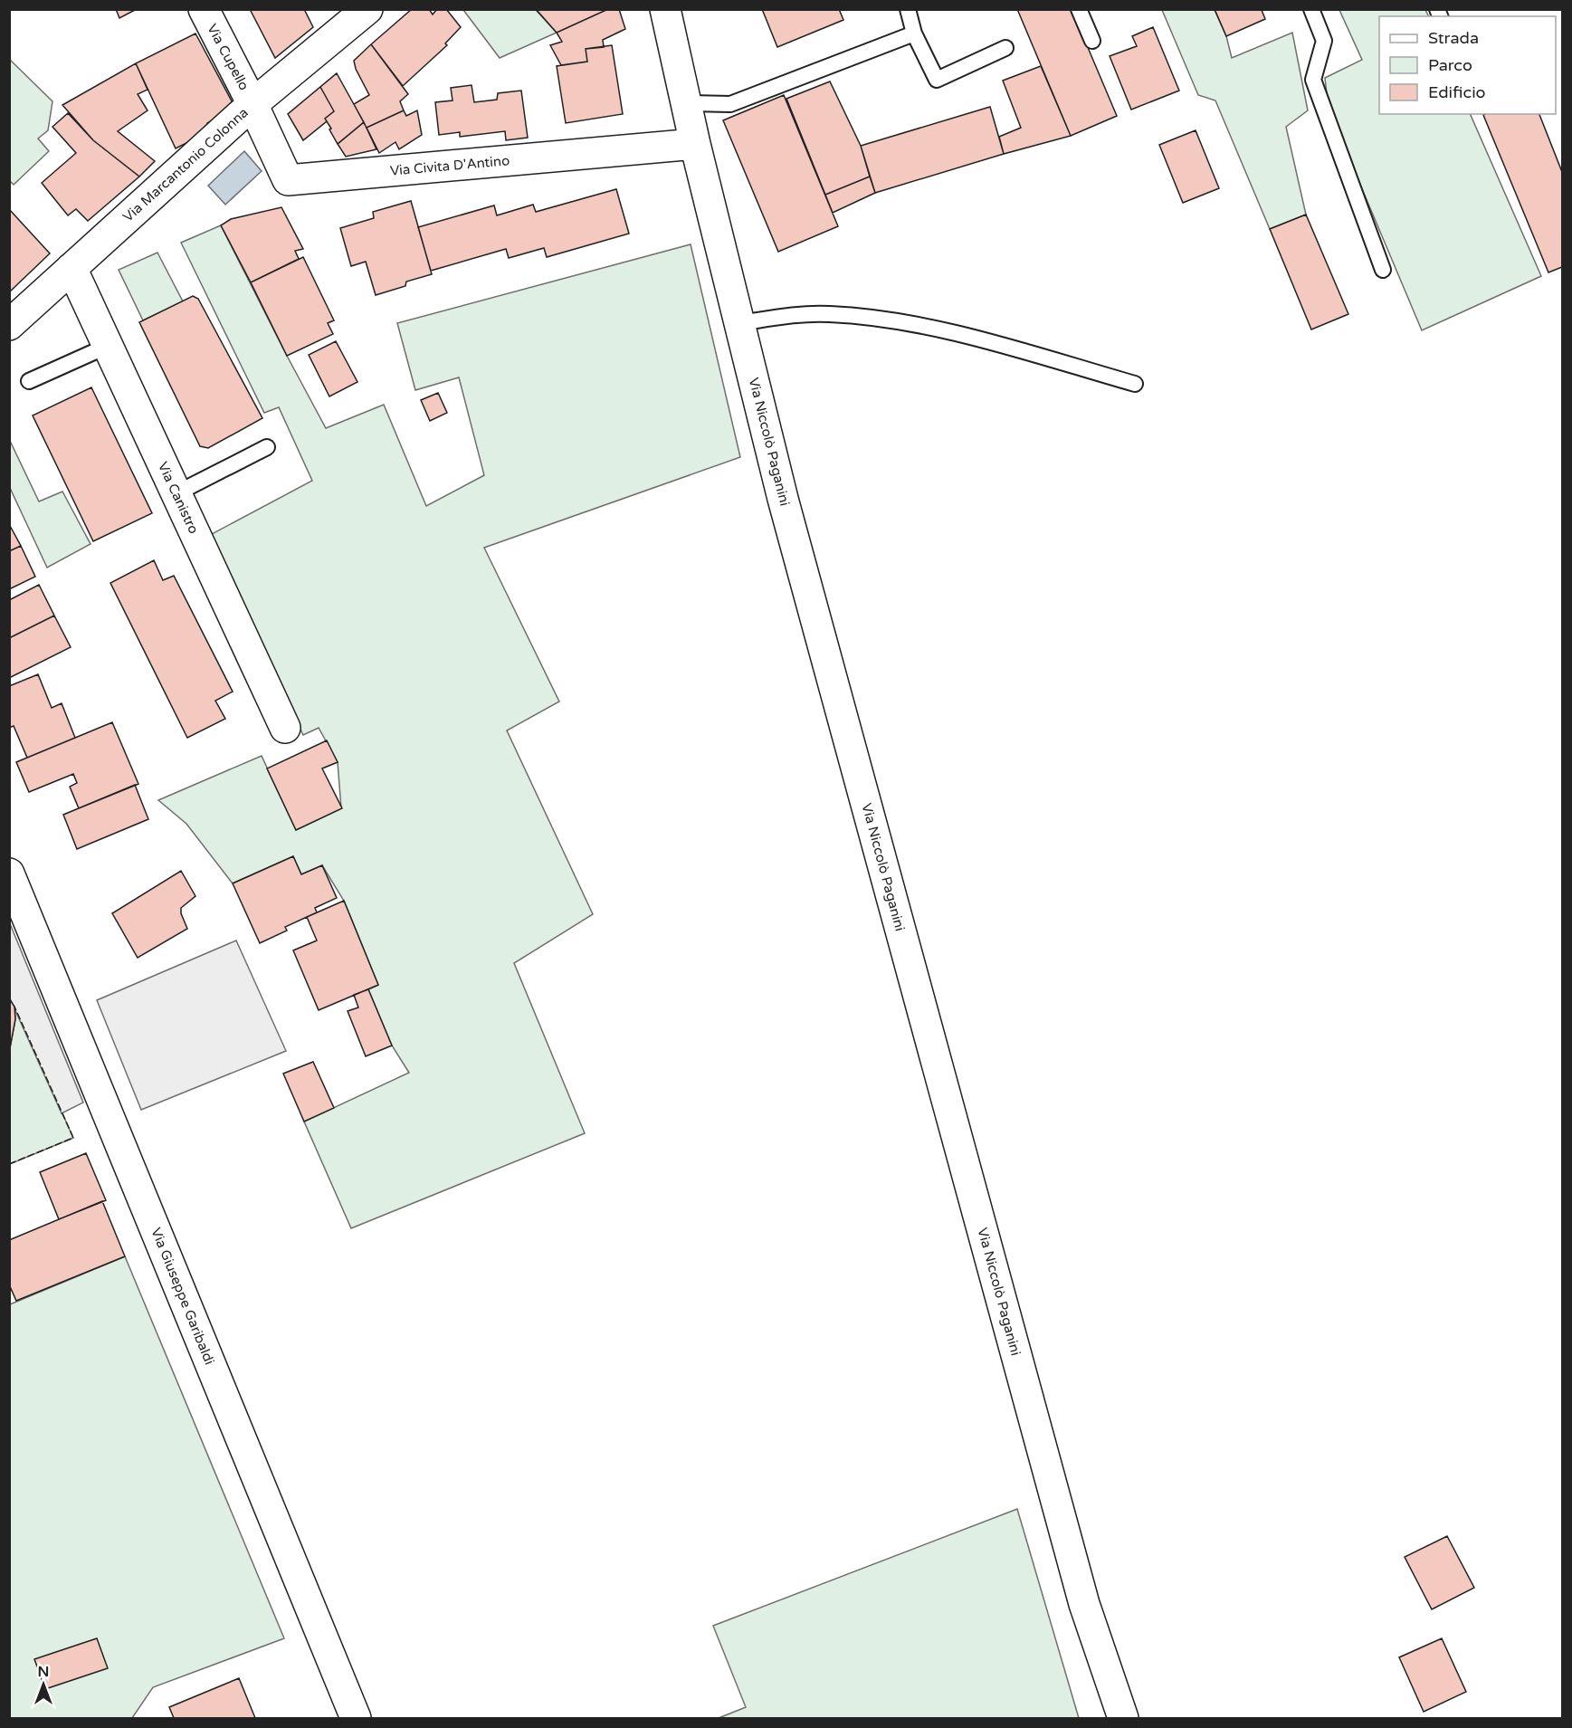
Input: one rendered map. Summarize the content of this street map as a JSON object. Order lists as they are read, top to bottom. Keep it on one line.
{"streets":{"street":["Via Cupello","Via Marcantonio Colonna","Via Civita D'Antino","Via Niccolò Paganini","Via Canistro","Via Giuseppe Garibaldi"]},"crossings":[["Via Cupello","Via Marcantonio Colonna"],["Via Cupello","Via Civita D'Antino"],["Via Marcantonio Colonna","Via Civita D'Antino"],["Via Marcantonio Colonna","Via Canistro"],["Via Civita D'Antino","Via Niccolò Paganini"]],"legend":["Strada","Parco","Edificio"],"north":"top"}
